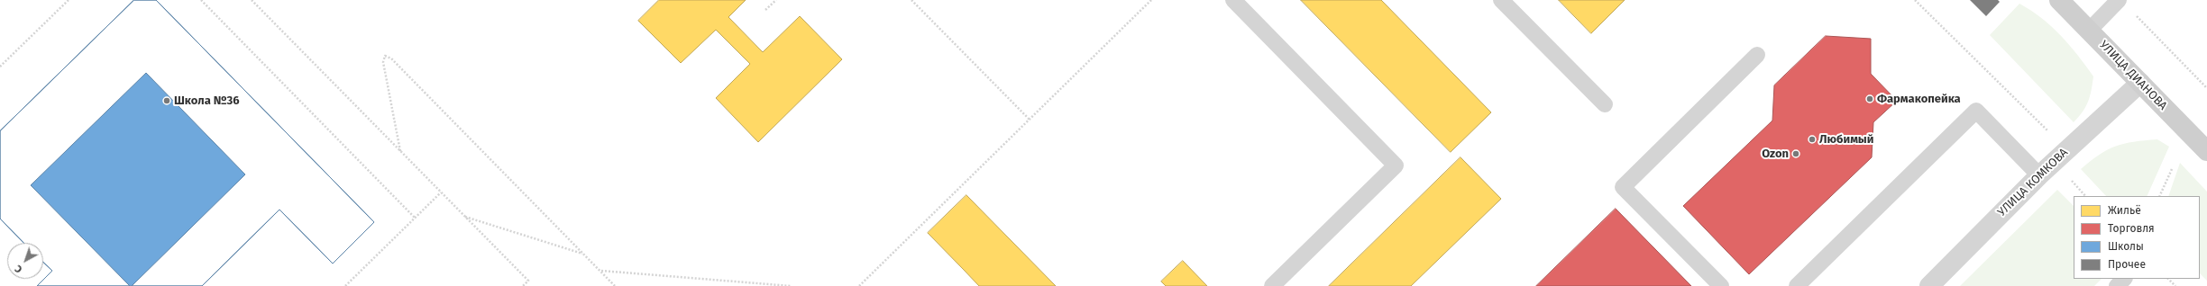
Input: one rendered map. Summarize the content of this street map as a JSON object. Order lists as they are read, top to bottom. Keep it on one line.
{"streets":{"main road":["УЛИЦА ДИАНОВА"],"street":["УЛИЦА КОМКОВА"]},"crossings":[["УЛИЦА ДИАНОВА","УЛИЦА КОМКОВА"]],"places":["Фармакопейка","Школа №36","Любимый","Ozon"],"legend":["Жильё","Торговля","Школы","Прочее"],"north":"bottom left"}
